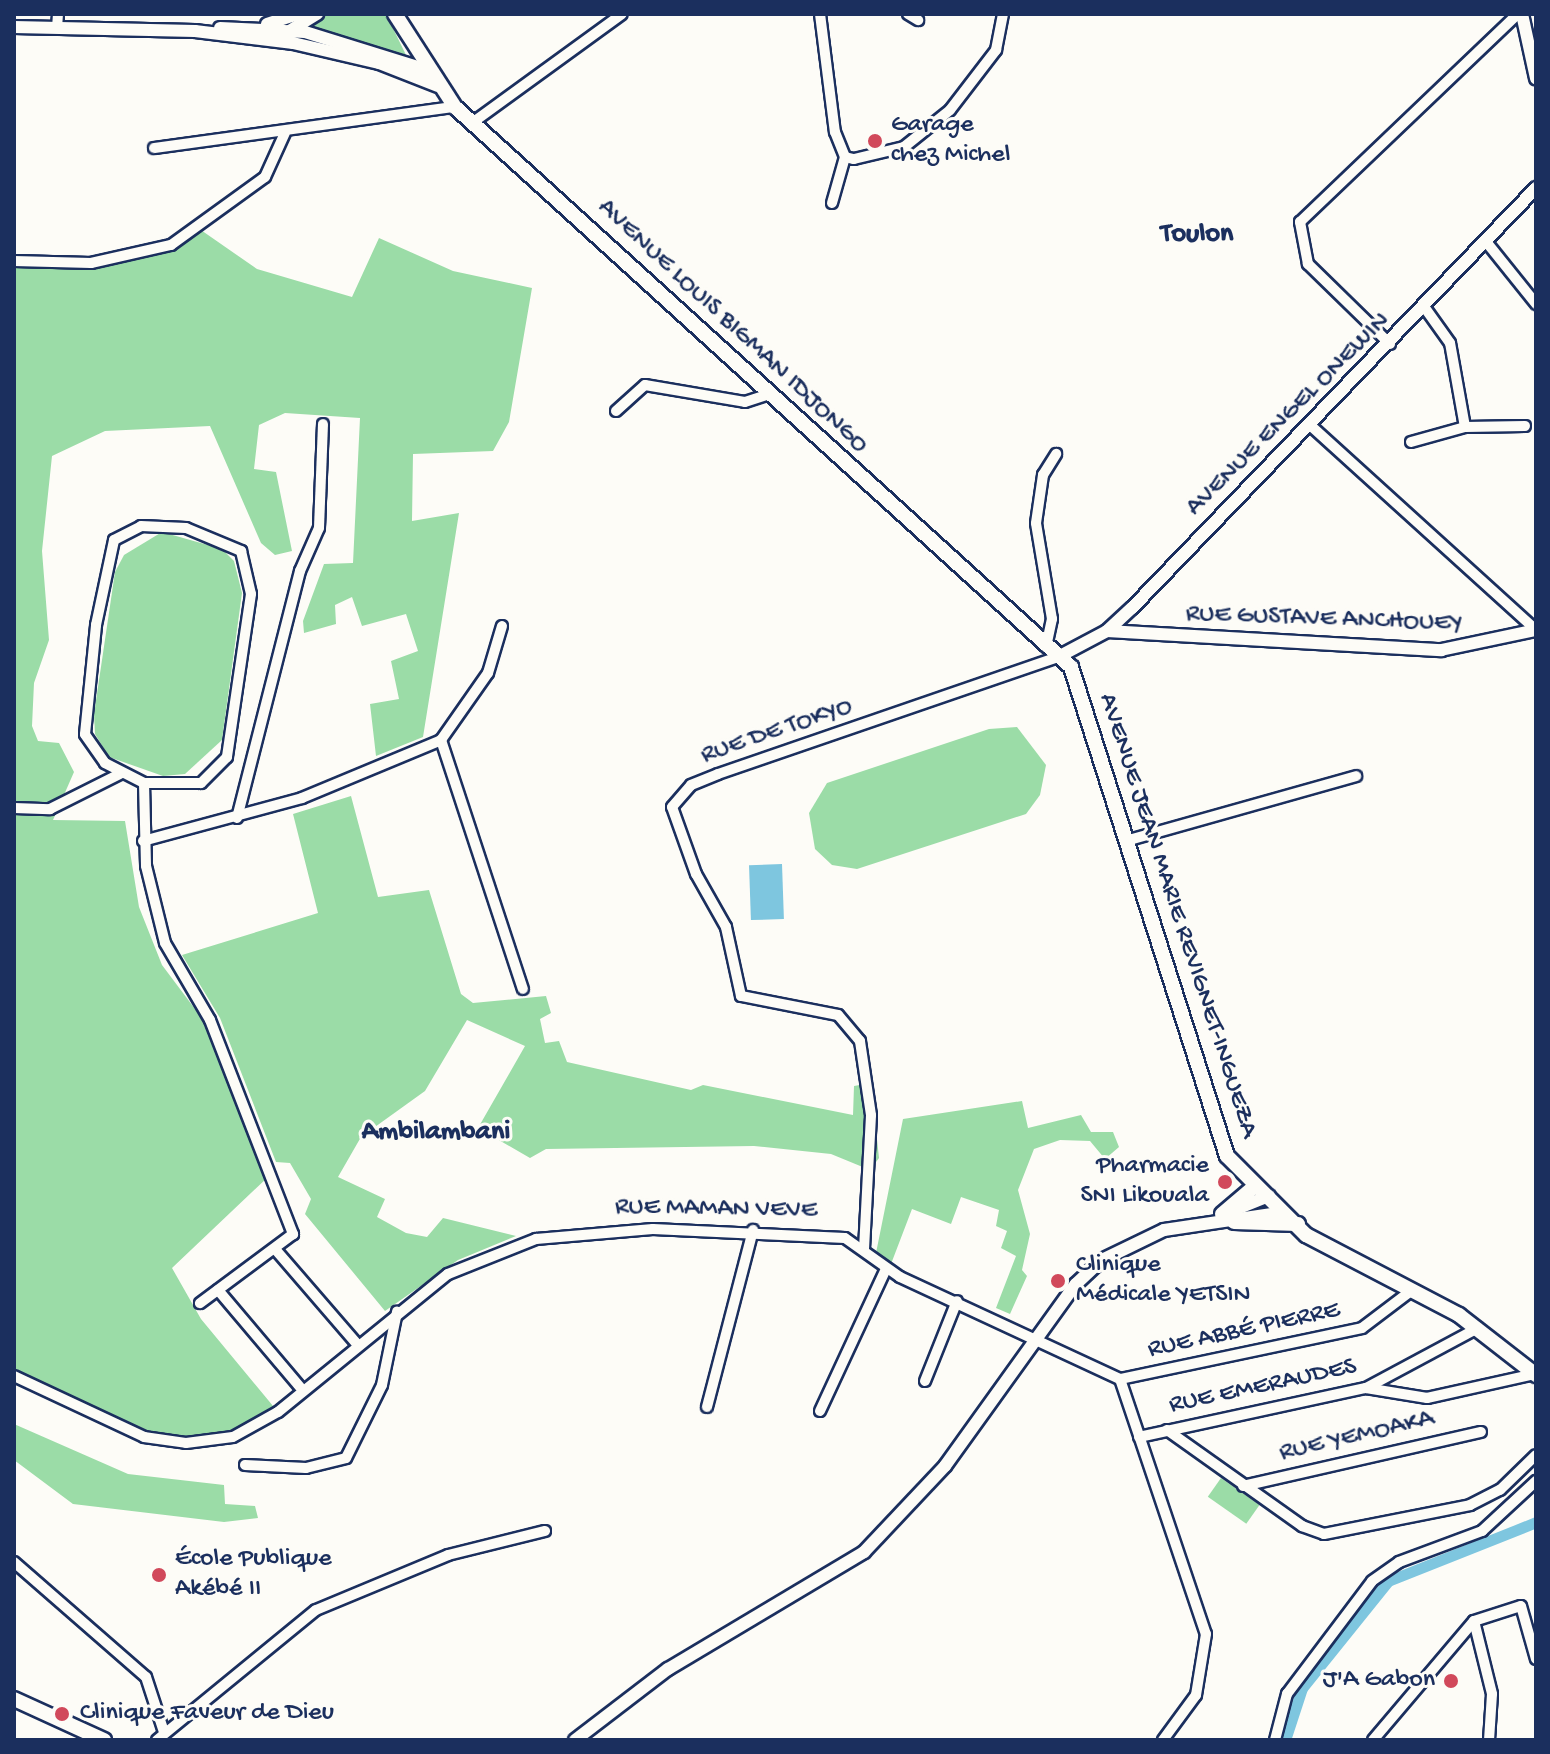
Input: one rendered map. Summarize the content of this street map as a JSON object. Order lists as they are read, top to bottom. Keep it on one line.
{"streets":{"main road":["AVENUE LOUIS BIGMAN IDJONGO","AVENUE JEAN MARIE REVIGNET-INGUEZA"],"street":["AVENUE ENGEL ONEWIN","RUE GUSTAVE ANCHOUEY","RUE DE TOKYO","RUE MAMAN VEVE","RUE ABBÉ PIERRE","RUE EMERAUDES","RUE YEMOAKA"]},"crossings":[["AVENUE LOUIS BIGMAN IDJONGO","AVENUE ENGEL ONEWIN"],["AVENUE LOUIS BIGMAN IDJONGO","RUE DE TOKYO"],["AVENUE LOUIS BIGMAN IDJONGO","AVENUE JEAN MARIE REVIGNET-INGUEZA"],["AVENUE ENGEL ONEWIN","RUE GUSTAVE ANCHOUEY"],["AVENUE ENGEL ONEWIN","RUE DE TOKYO"],["AVENUE ENGEL ONEWIN","AVENUE JEAN MARIE REVIGNET-INGUEZA"],["RUE DE TOKYO","AVENUE JEAN MARIE REVIGNET-INGUEZA"],["RUE DE TOKYO","RUE MAMAN VEVE"],["RUE MAMAN VEVE","RUE ABBÉ PIERRE"]],"districts":["Toulon","Ambilambani"],"places":["Garage chez Michel","Pharmacie SNI Likouala","Clinique Médicale YETSIN","École Publique Akébé II","J'A Gabon","Clinique Faveur de Dieu"]}
